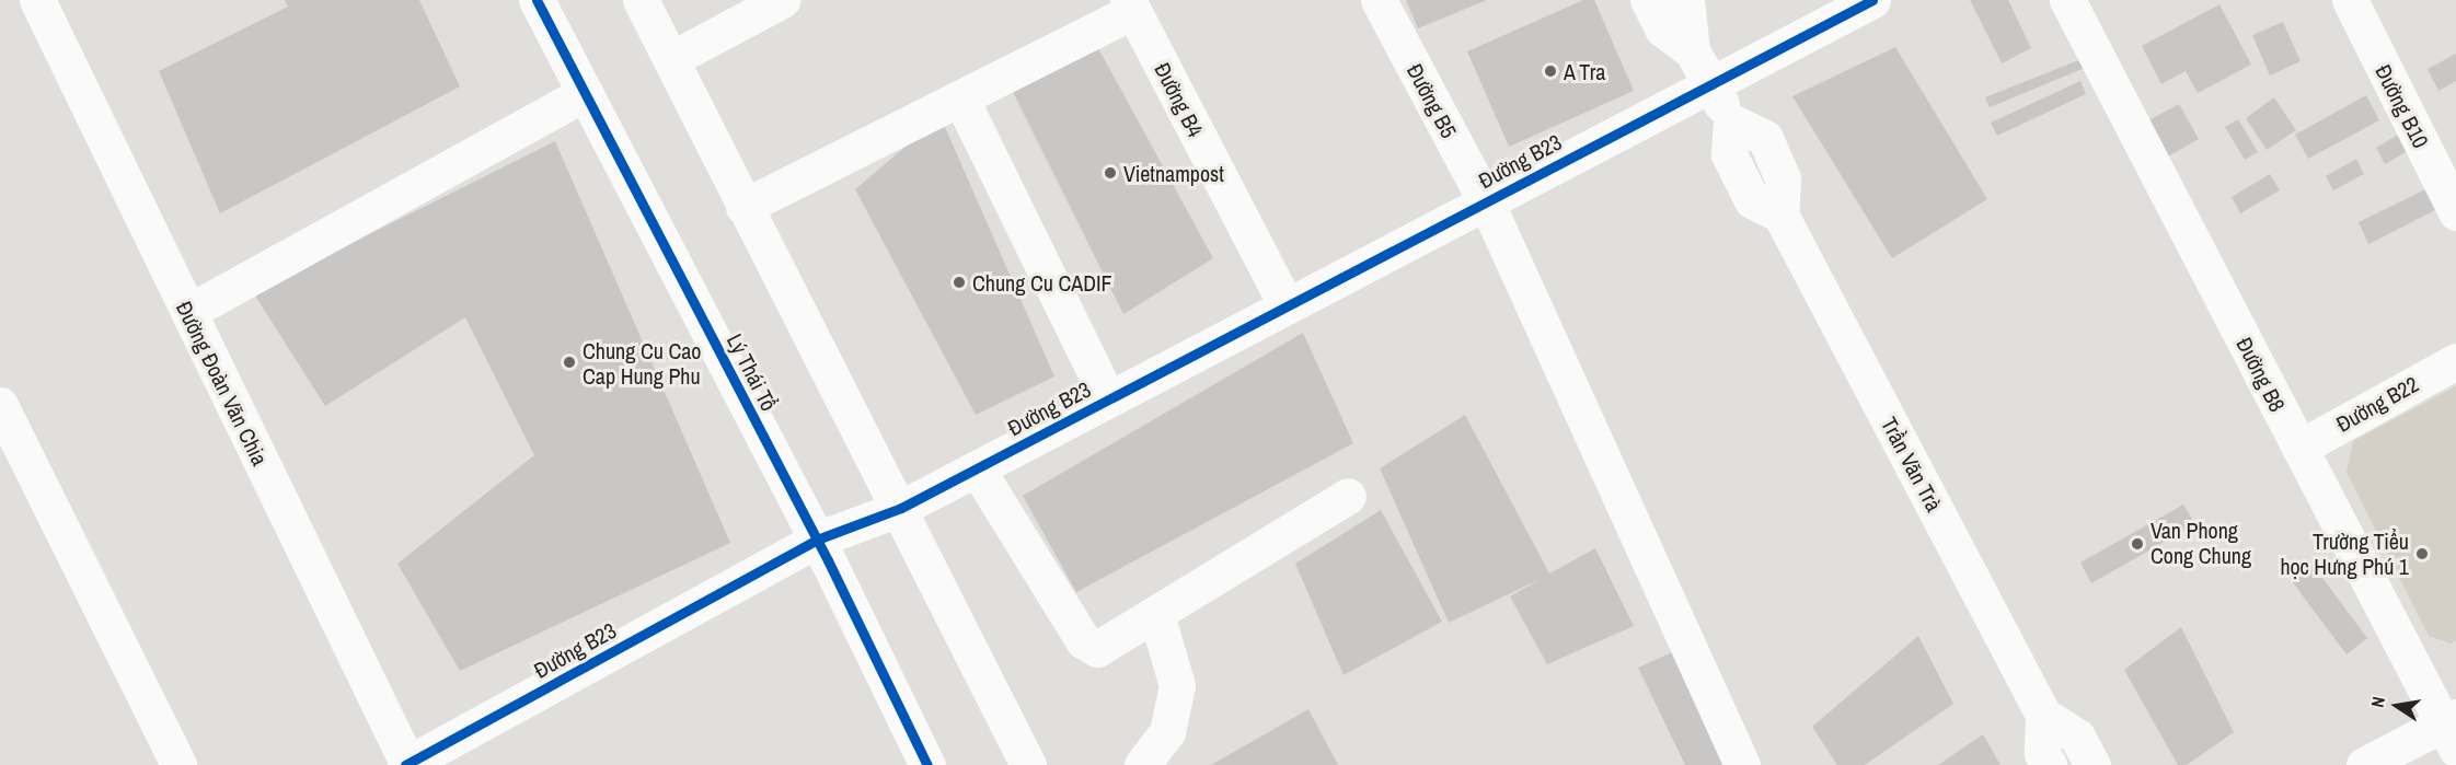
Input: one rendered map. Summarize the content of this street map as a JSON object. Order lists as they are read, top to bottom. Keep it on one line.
{"streets":{"street":["Đường B4","Đường B5","Đường B10","Đường B23","Lý Thái Tổ","Đường B8","Đường Đoàn Văn Chia","Đường B22","Trần Văn Trà"]},"crossings":[["Đường B4","Đường B23"],["Đường B5","Đường B23"],["Đường B23","Lý Thái Tổ"],["Đường B23","Đường Đoàn Văn Chia"],["Đường B23","Trần Văn Trà"],["Đường B8","Đường B22"]],"places":["A Tra","Vietnampost","Chung Cu CADIF","Chung Cu Cao Cap Hung Phu","Van Phong Cong Chung","Trường Tiểu học Hưng Phú 1"],"north":"left"}
